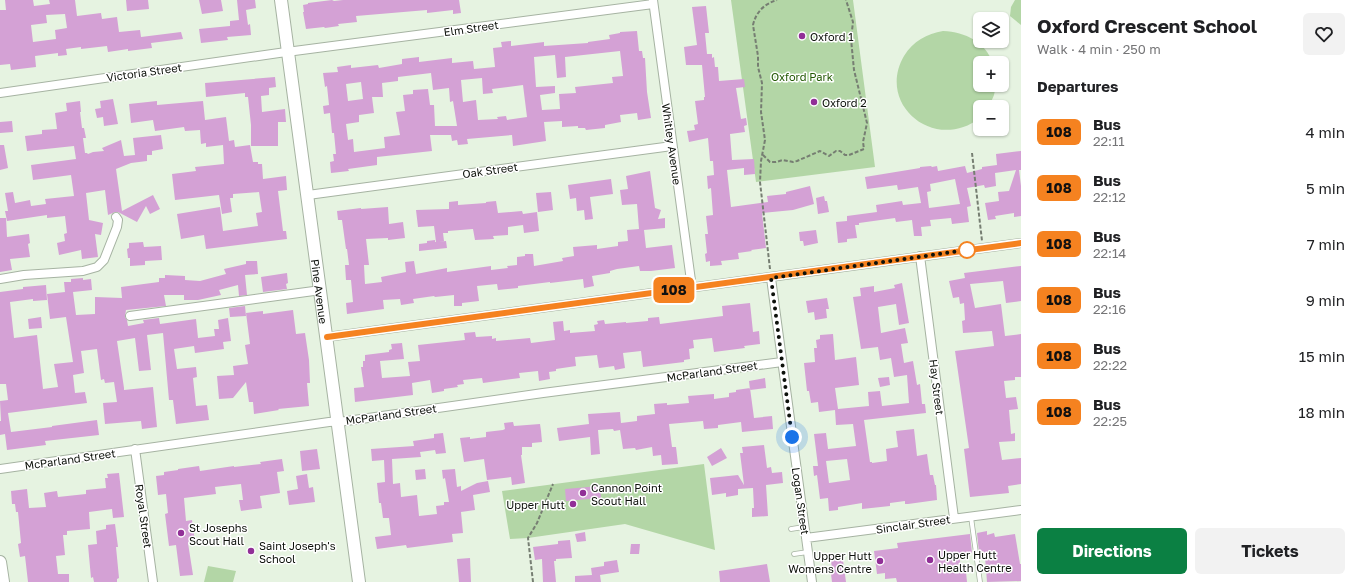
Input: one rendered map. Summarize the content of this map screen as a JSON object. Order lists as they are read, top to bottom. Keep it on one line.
{"streets":{"street":["Elm Street","Victoria Street","Whitley Avenue","Oak Street","Pine Avenue","McParland Street","Hay Street","Logan Street","Royal Street","Sinclair Street"]},"crossings":[["Elm Street","Victoria Street"],["Elm Street","Whitley Avenue"],["Elm Street","Pine Avenue"],["Victoria Street","Pine Avenue"],["Whitley Avenue","Oak Street"],["Oak Street","Pine Avenue"],["Pine Avenue","McParland Street"],["McParland Street","Logan Street"],["McParland Street","Royal Street"],["Hay Street","Sinclair Street"],["Logan Street","Sinclair Street"]],"parks":["Oxford Park"],"places":["Oxford 1","Oxford 2","Cannon Point Scout Hall","Upper Hutt","St Josephs Scout Hall","Saint Joseph's School","Upper Hutt Health Centre","Upper Hutt Womens Centre"],"lines":["bus line 108"],"page":{"on_map":"108","heading":[["Oxford Crescent School","Walk · 4 min · 250 m"],"Departures"],"map_buttons":["+","−"],"list":[{"mark":"108","name":"Bus","note":"22:11","value":"4 min"},{"mark":"108","name":"Bus","note":"22:12","value":"5 min"},{"mark":"108","name":"Bus","note":"22:14","value":"7 min"},{"mark":"108","name":"Bus","note":"22:16","value":"9 min"},{"mark":"108","name":"Bus","note":"22:22","value":"15 min"},{"mark":"108","name":"Bus","note":"22:25","value":"18 min"}],"buttons":["Directions","Tickets"]}}
